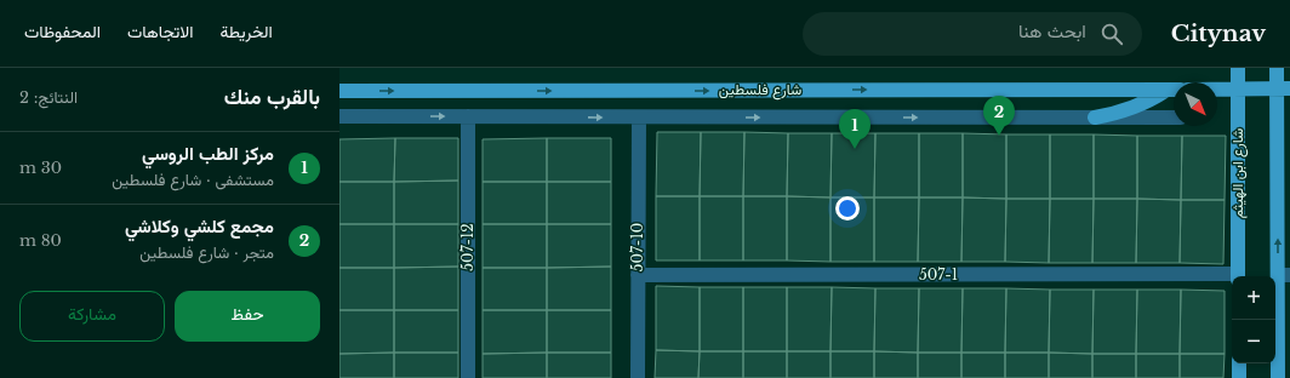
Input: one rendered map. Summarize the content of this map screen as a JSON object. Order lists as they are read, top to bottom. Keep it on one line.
{"streets":{"main road":["شارع فلسطين","شارع ابن الهيثم"],"street":["507-12","507-10","507-1"]},"crossings":[["507-10","507-1"]],"one_way":["شارع فلسطين"],"north":"bottom right","page":{"header":"Citynav","search":"ابحث هنا","nav":["الخريطة","الاتجاهات","المحفوظات"],"heading":["بالقرب منك","النتائج: 2"],"pins":["2","1"],"list":[{"mark":"1","name":"مركز الطب الروسي","note":"مستشفى · شارع فلسطين","value":"30 m"},{"mark":"2","name":"مجمع كلشي وكلاشي","note":"متجر · شارع فلسطين","value":"80 m"}],"map_buttons":["+","−"],"buttons":["حفظ","مشاركة"]}}
